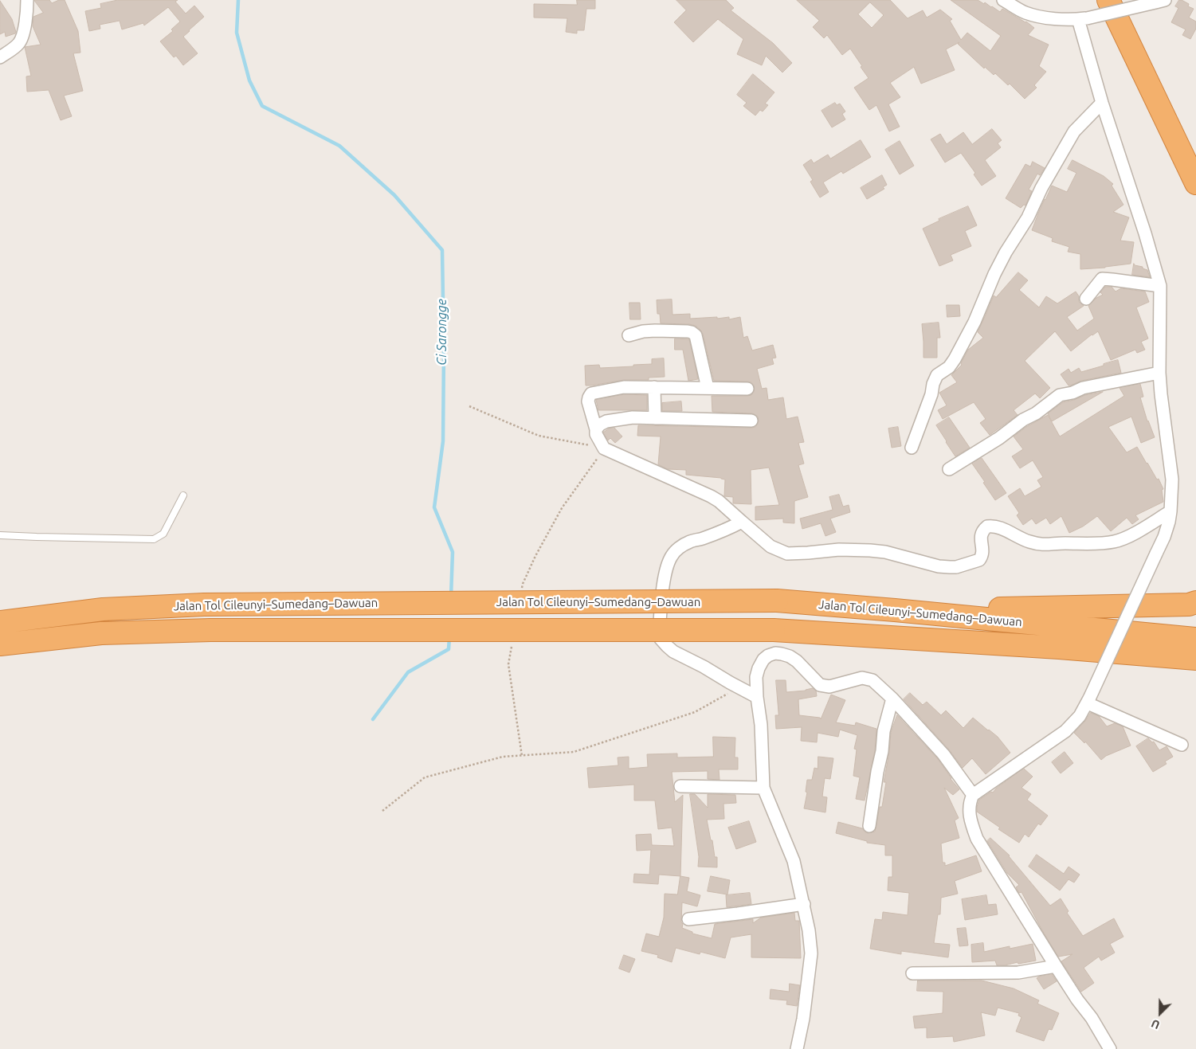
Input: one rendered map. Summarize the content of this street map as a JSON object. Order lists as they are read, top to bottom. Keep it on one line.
{"streets":{"highway":["Jalan Tol Cileunyi–Sumedang–Dawuan"]},"water":["Ci Sarongge"],"north":"bottom left"}
